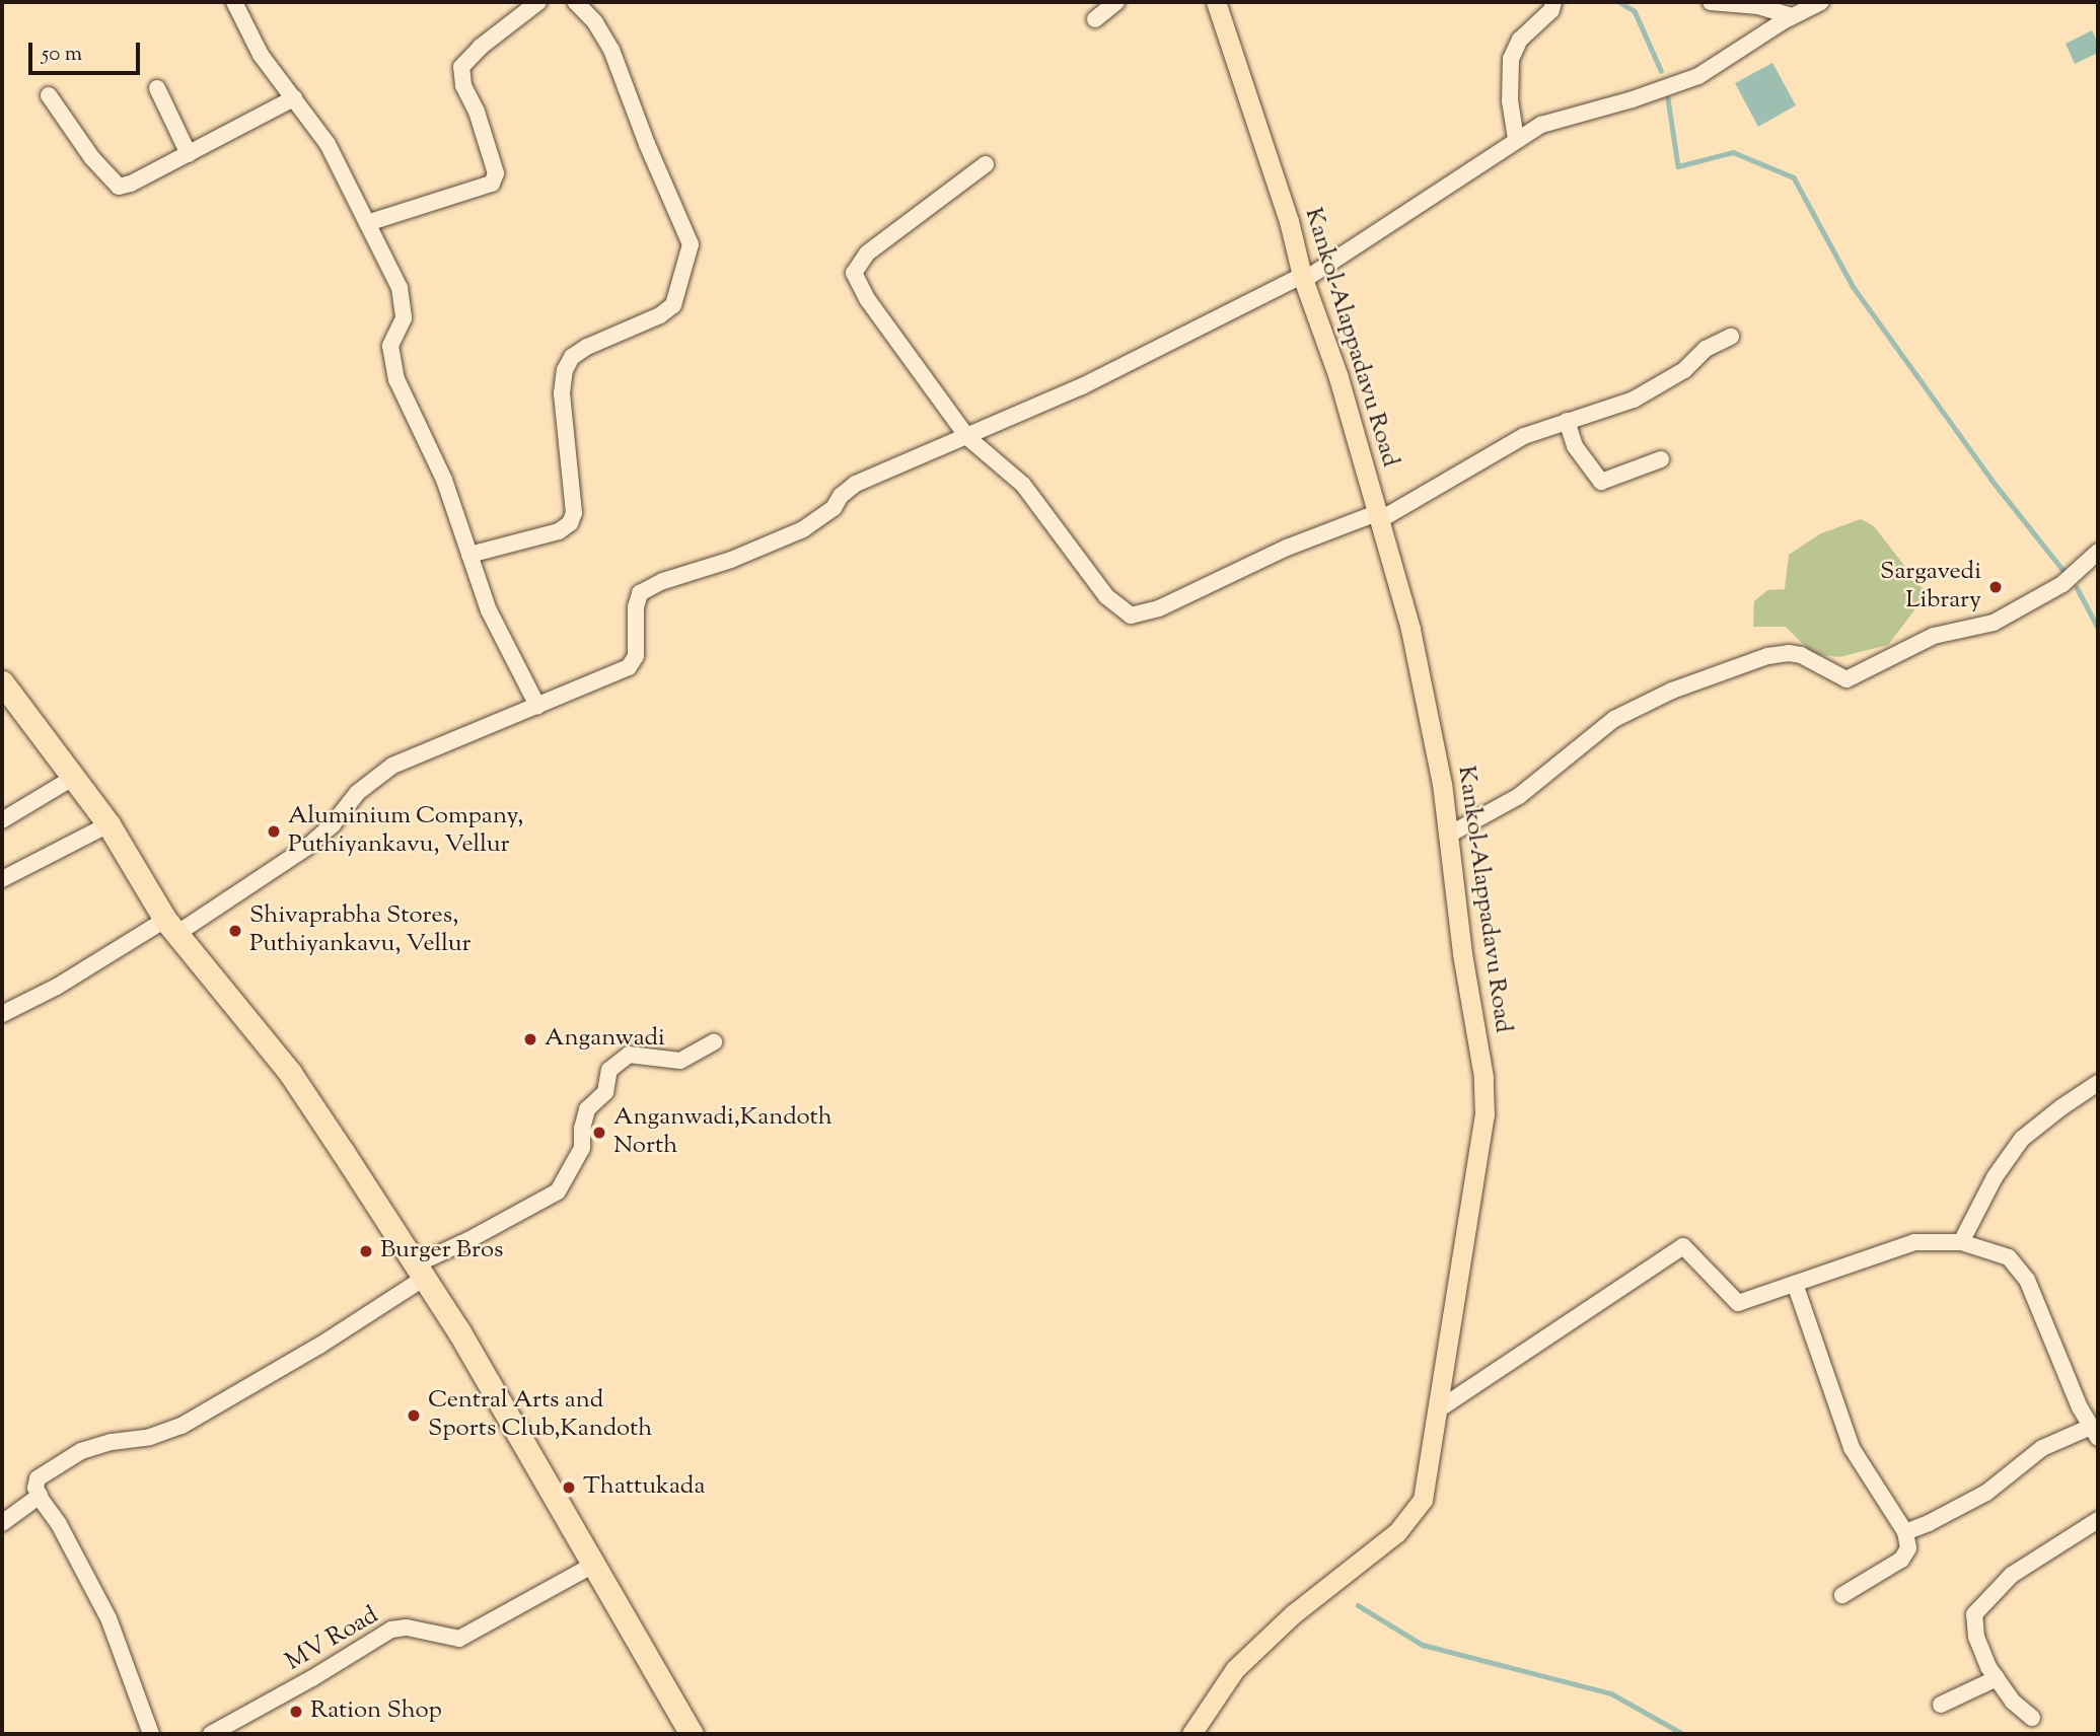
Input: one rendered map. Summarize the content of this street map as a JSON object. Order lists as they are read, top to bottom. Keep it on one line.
{"streets":{"main road":["Kankol-Alappadavu Road"],"street":["MV Road"]},"places":["Sargavedi Library","Aluminium Company, Puthiyankavu, Vellur","Shivaprabha Stores, Puthiyankavu, Vellur","Anganwadi","Anganwadi,Kandoth North","Burger Bros","Central Arts and Sports Club,Kandoth","Thattukada","Ration Shop"],"scale_bar":"50 m"}
